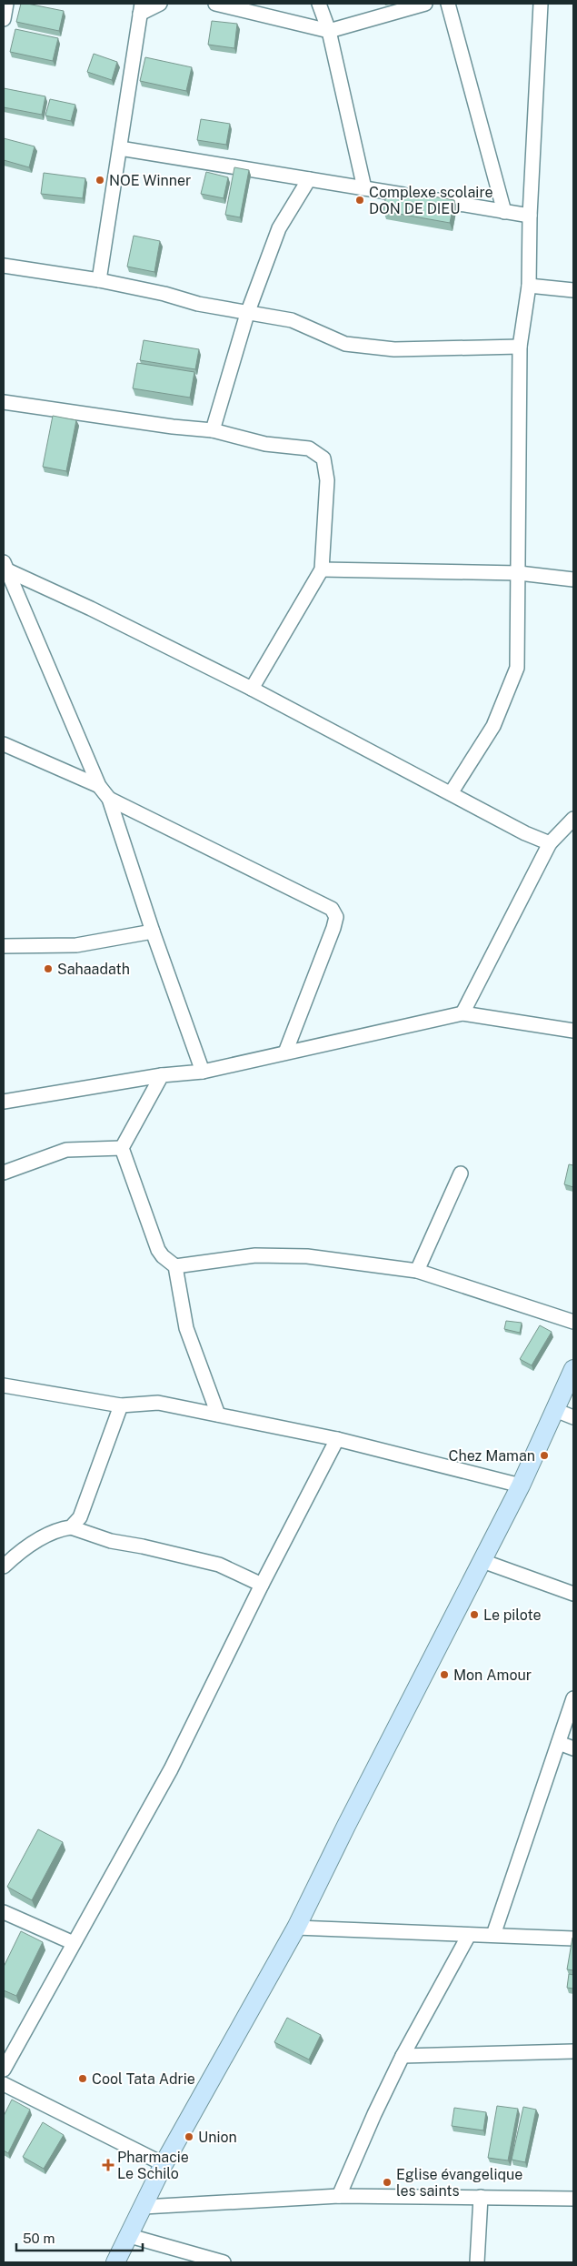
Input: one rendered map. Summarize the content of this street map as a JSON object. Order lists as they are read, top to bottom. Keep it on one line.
{"places":{"other":["NOE Winner","Complexe scolaire DON DE DIEU","Sahaadath","Chez Maman","Le pilote","Mon Amour","Cool Tata Adrie","Union","Eglise évangelique les saints"],"health":["Pharmacie Le Schilo"]},"scale_bar":"50 m"}
